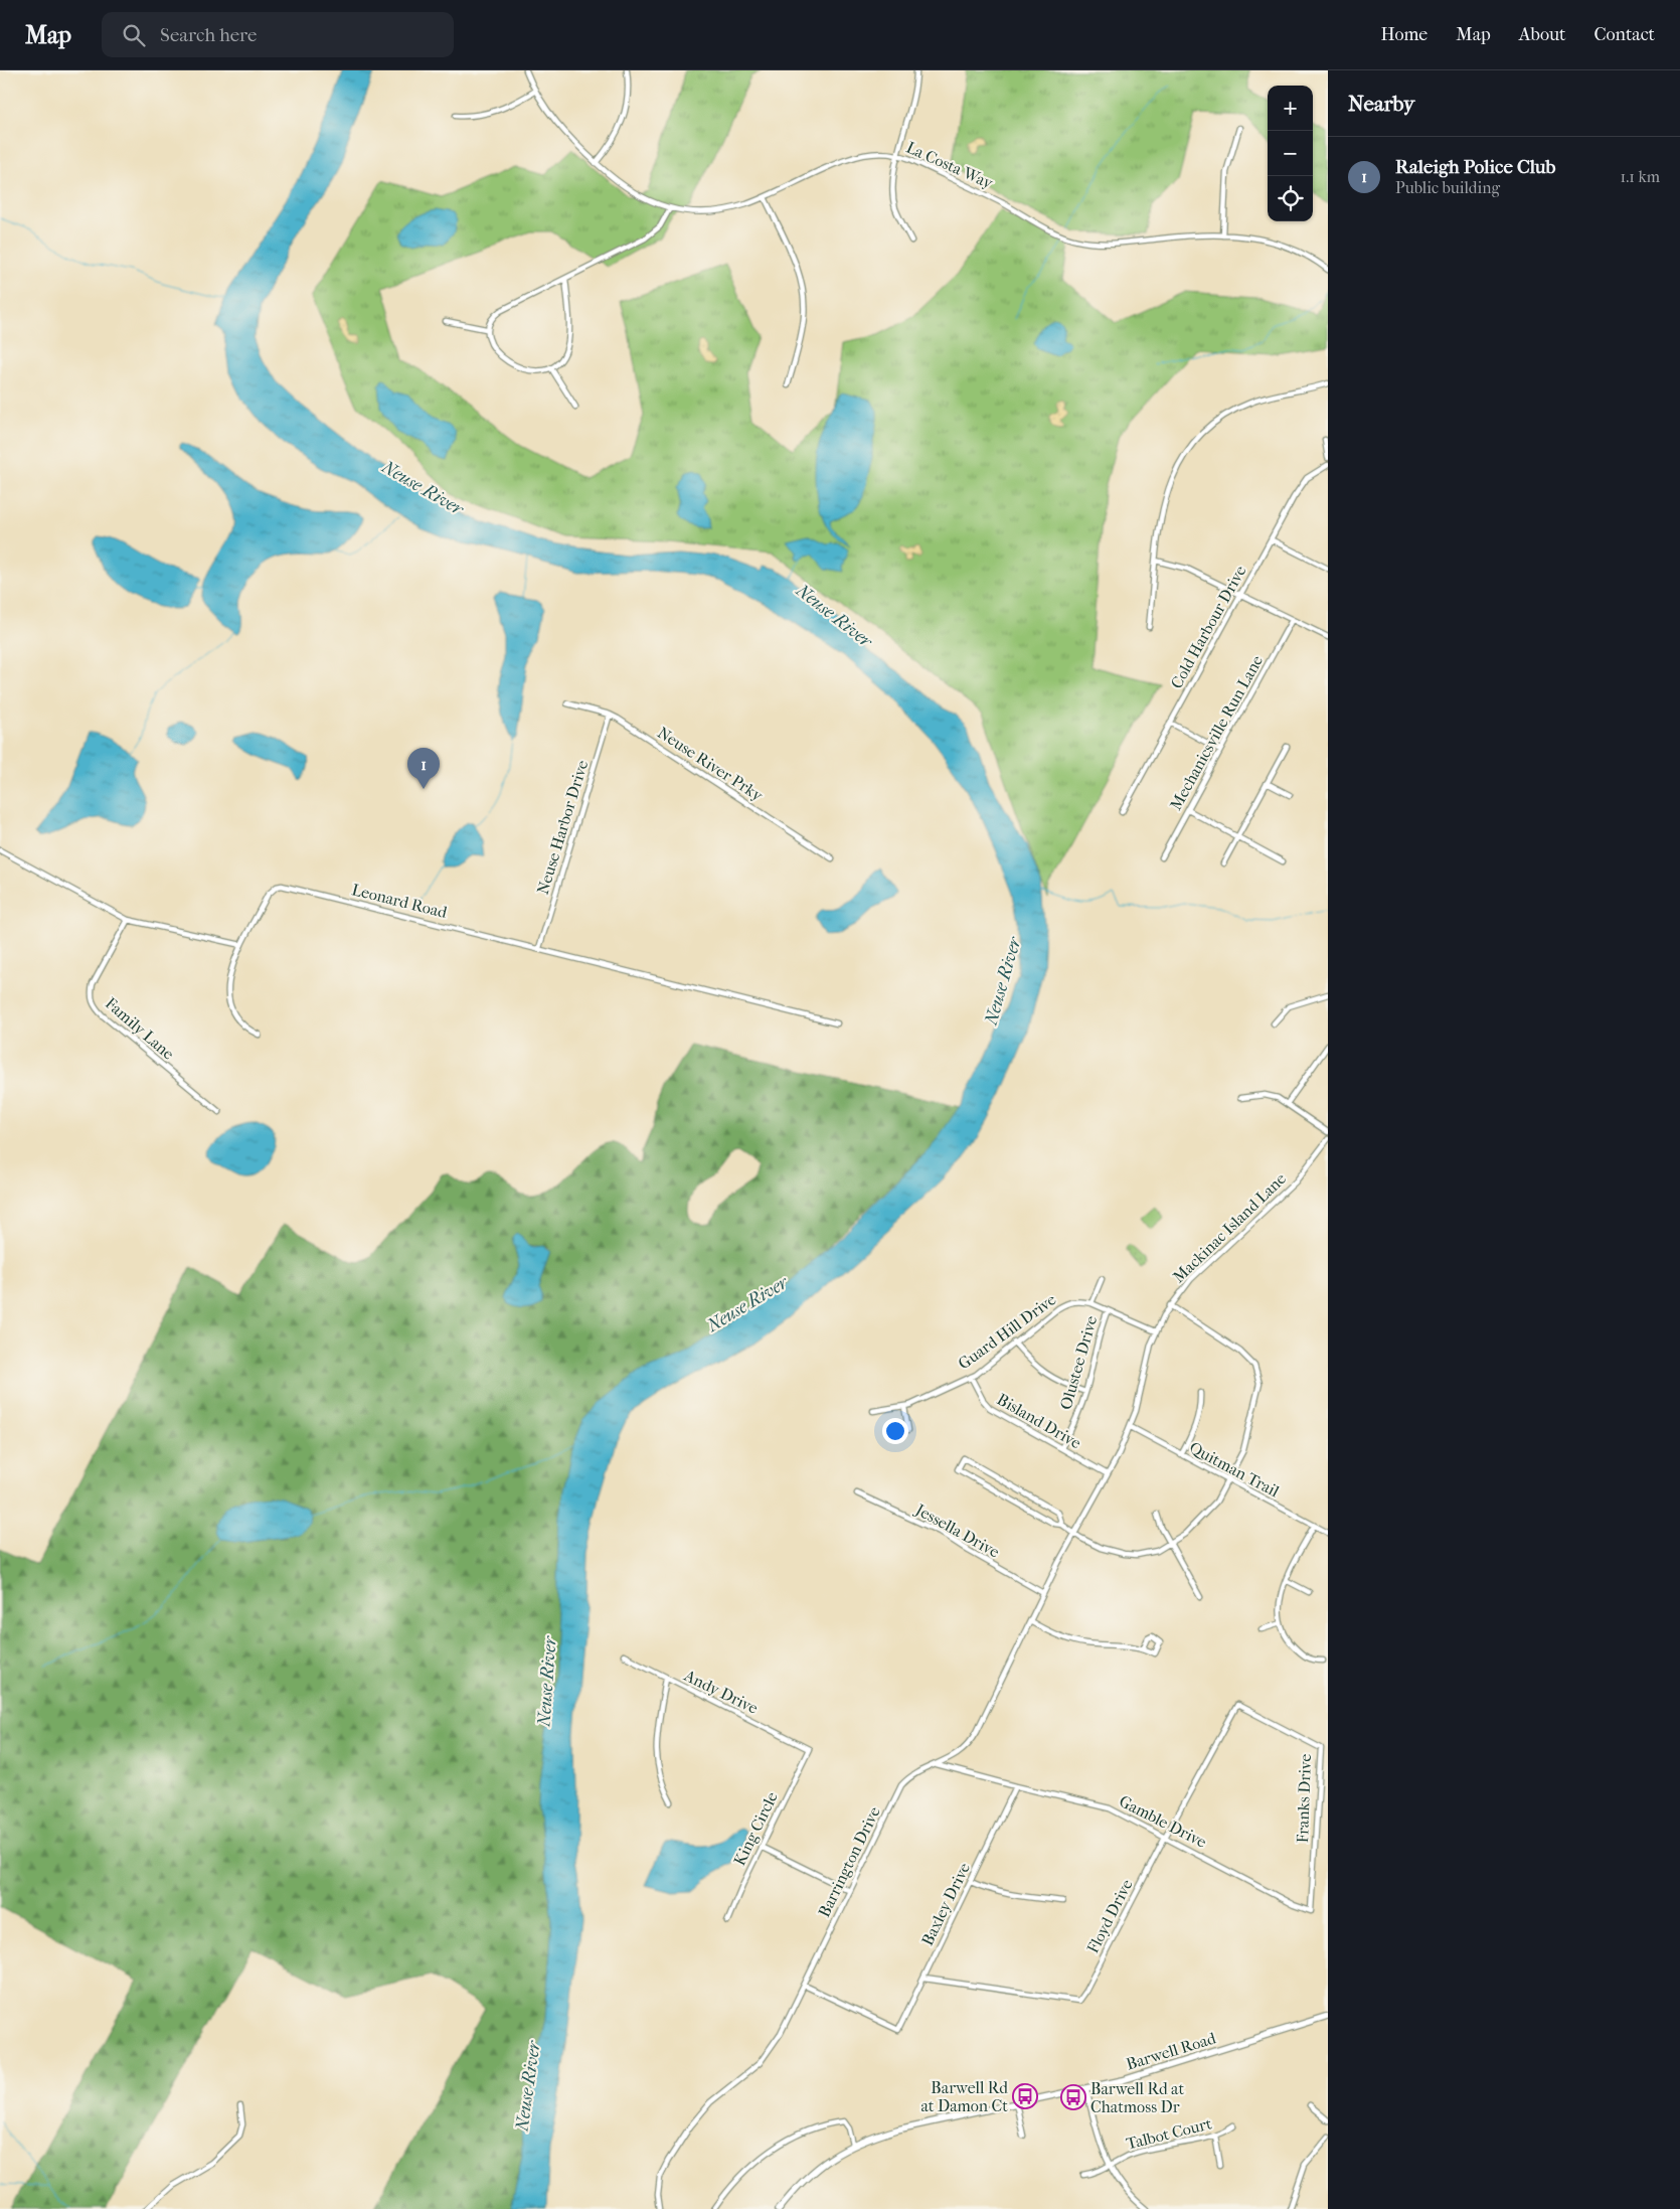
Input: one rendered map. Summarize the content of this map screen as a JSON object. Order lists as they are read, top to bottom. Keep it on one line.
{"streets":{"street":["La Costa Way","Cold Harbour Drive","Mechanicsville Run Lane","Neuse River Prky","Neuse Harbor Drive","Leonard Road","Family Lane","Mackinac Island Lane","Guard Hill Drive","Olustee Drive","Bisland Drive","Quitman Trail","Jessella Drive","Andy Drive","Franks Drive","Gamble Drive","King Circle","Barrington Drive","Baxley Drive","Floyd Drive","Barwell Road","Talbot Court"]},"crossings":[["Neuse River Prky","Neuse Harbor Drive"],["Neuse Harbor Drive","Leonard Road"],["Mackinac Island Lane","Guard Hill Drive"],["Mackinac Island Lane","Bisland Drive"],["Mackinac Island Lane","Quitman Trail"],["Mackinac Island Lane","Barrington Drive"],["Guard Hill Drive","Olustee Drive"],["Guard Hill Drive","Bisland Drive"],["Olustee Drive","Bisland Drive"],["Jessella Drive","Barrington Drive"],["Andy Drive","King Circle"],["Franks Drive","Gamble Drive"],["Franks Drive","Floyd Drive"],["Gamble Drive","Barrington Drive"],["Gamble Drive","Baxley Drive"],["Gamble Drive","Floyd Drive"],["Barrington Drive","Baxley Drive"],["Baxley Drive","Floyd Drive"]],"water":["Neuse River"],"places":{"bus stop":["Barwell Rd at Damon Ct","Barwell Rd at Chatmoss Dr"]},"page":{"header":"Map","search":"Search here","nav":["Home","Map","About","Contact"],"heading":"Nearby","map_buttons":["+","−"],"list":[{"mark":"1","name":"Raleigh Police Club","note":"Public building","value":"1.1 km"}],"pins":"1"}}
